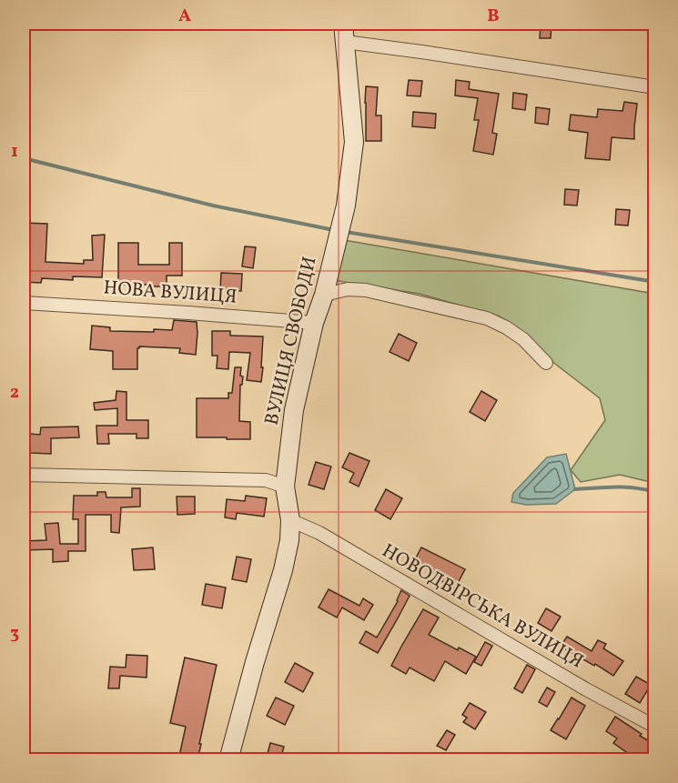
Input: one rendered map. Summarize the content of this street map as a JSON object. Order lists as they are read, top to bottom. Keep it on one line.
{"streets":{"main road":["ВУЛИЦЯ СВОБОДИ"],"street":["НОВА ВУЛИЦЯ","НОВОДВІРСЬКА ВУЛИЦЯ"]},"crossings":[["НОВА ВУЛИЦЯ","ВУЛИЦЯ СВОБОДИ"],["ВУЛИЦЯ СВОБОДИ","НОВОДВІРСЬКА ВУЛИЦЯ"]],"grid":{"columns":["A","B"],"rows":["1","2","3"]}}
